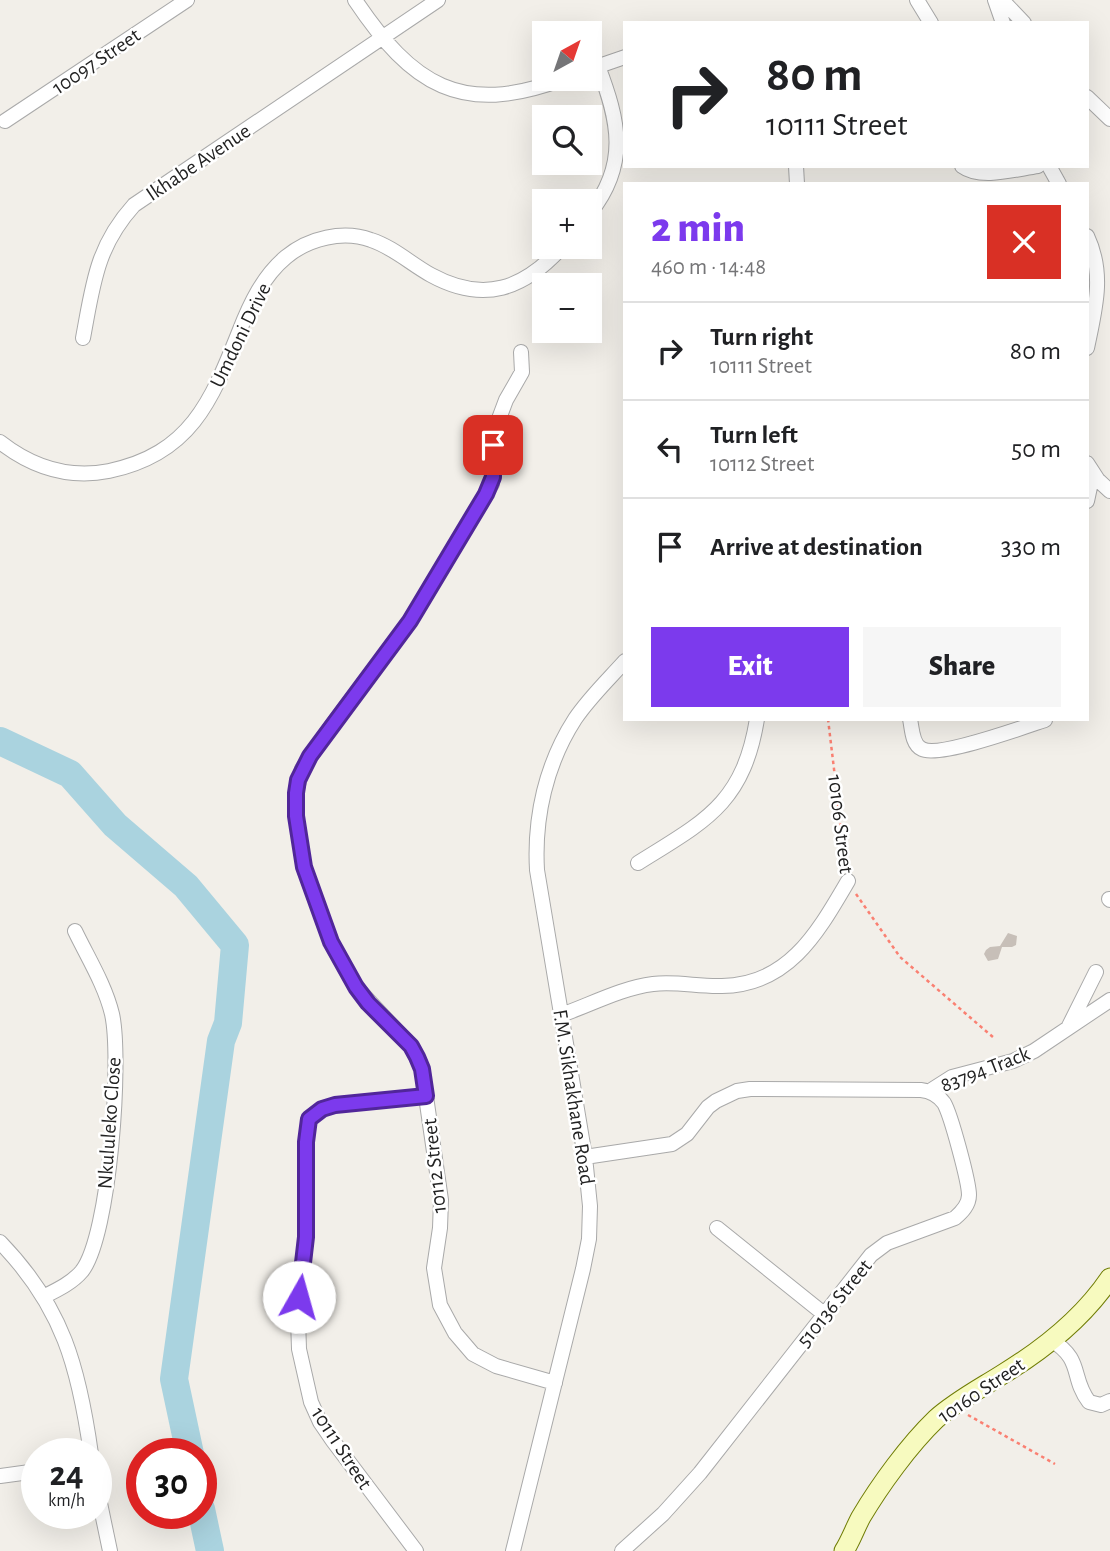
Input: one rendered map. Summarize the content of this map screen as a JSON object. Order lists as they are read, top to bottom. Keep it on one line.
{"streets":{"street":["10097 Street","Ikhabe Avenue","Umdoni Drive","83794 Track","F.M. Sikhakhane Road","Nkululeko Close","10112 Street","510136 Street","10160 Street","10111 Street"],"path":["10106 Street"]},"crossings":[["83794 Track","510136 Street"],["F.M. Sikhakhane Road","10112 Street"],["10112 Street","10111 Street"]],"north":"top right","page":{"map_buttons":["+","−"],"turn":["80 m","10111 Street"],"heading":["2 min","460 m · 14:48"],"list":[{"name":"Turn right","note":"10111 Street","value":"80 m"},{"name":"Turn left","note":"10112 Street","value":"50 m"},{"name":"Arrive at destination","value":"330 m"}],"buttons":["Exit","Share"],"speed":"24 km/h","limit":"30"}}
